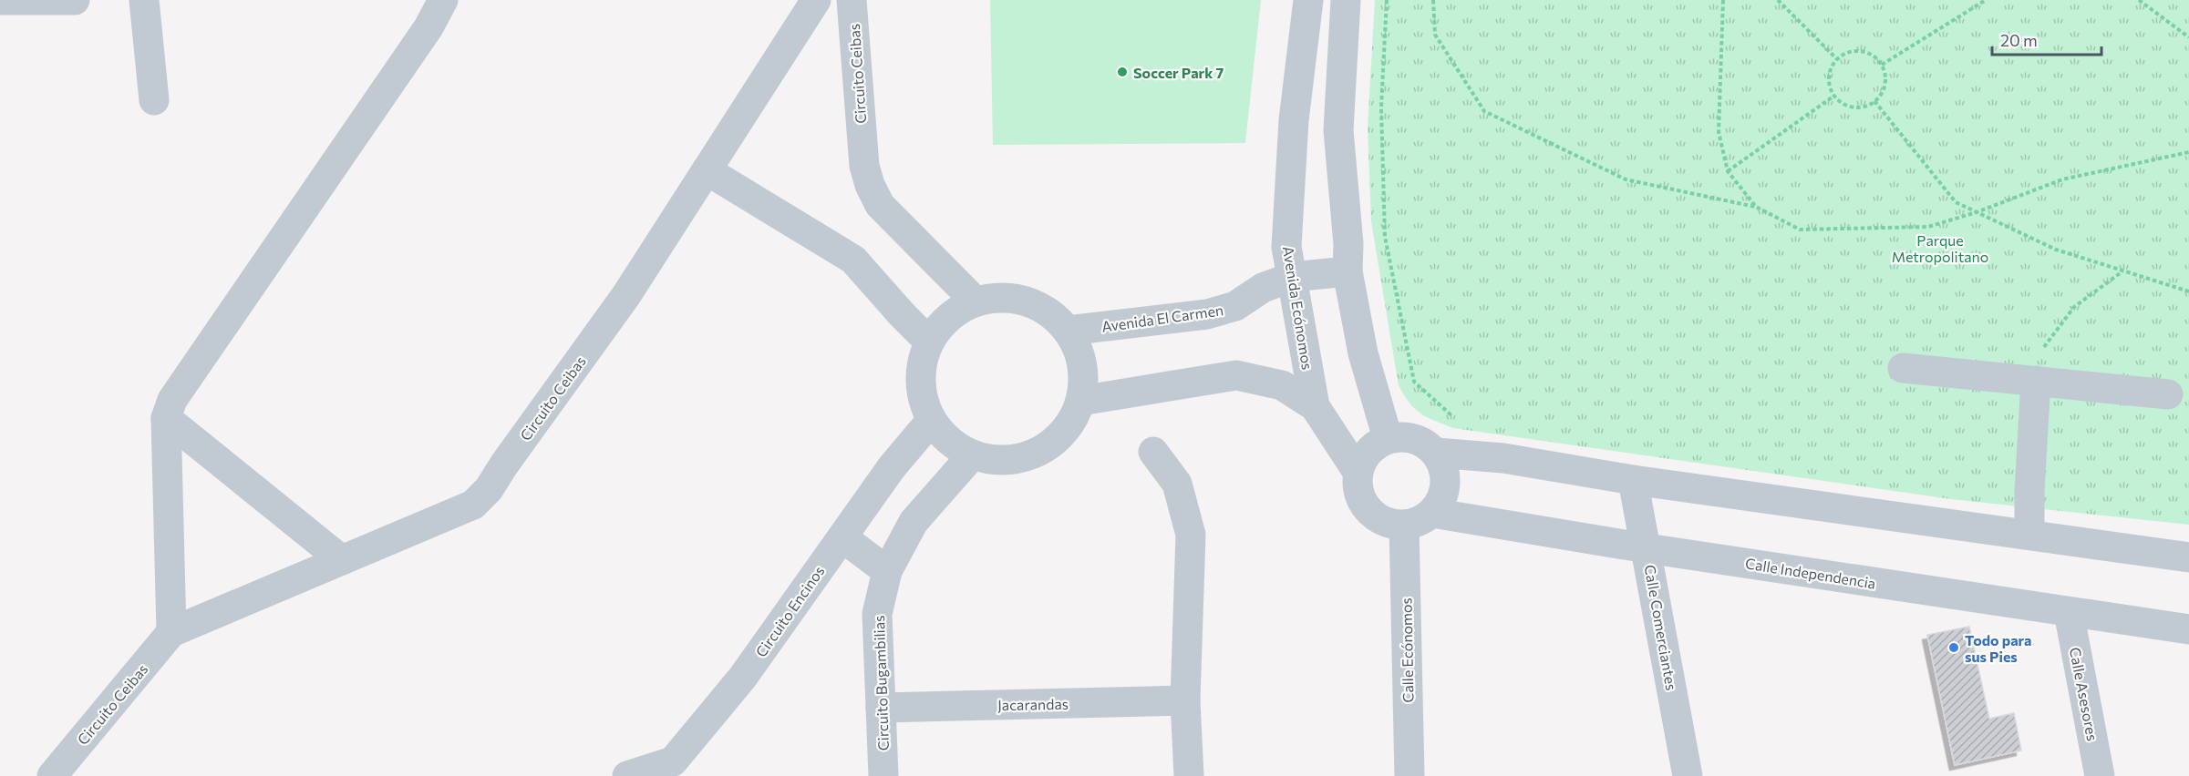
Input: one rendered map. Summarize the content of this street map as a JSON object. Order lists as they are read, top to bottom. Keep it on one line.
{"streets":{"street":["Circuito Ceibas","Avenida Ecónomos","Avenida El Carmen","Calle Independencia","Circuito Encinos","Calle Comerciantes","Calle Ecónomos","Circuito Bugambilias","Calle Asesores","Jacarandas"]},"crossings":[["Circuito Ceibas","Avenida El Carmen"],["Circuito Ceibas","Circuito Encinos"],["Circuito Ceibas","Circuito Bugambilias"],["Avenida Ecónomos","Avenida El Carmen"],["Avenida Ecónomos","Calle Independencia"],["Avenida Ecónomos","Calle Ecónomos"],["Avenida El Carmen","Circuito Encinos"],["Avenida El Carmen","Circuito Bugambilias"],["Calle Independencia","Calle Comerciantes"],["Calle Independencia","Calle Ecónomos"],["Calle Independencia","Calle Asesores"],["Circuito Encinos","Circuito Bugambilias"],["Circuito Bugambilias","Jacarandas"]],"parks":["Parque Metropolitano"],"places":["Soccer Park 7","Todo para sus Pies"],"scale_bar":"20 m"}
